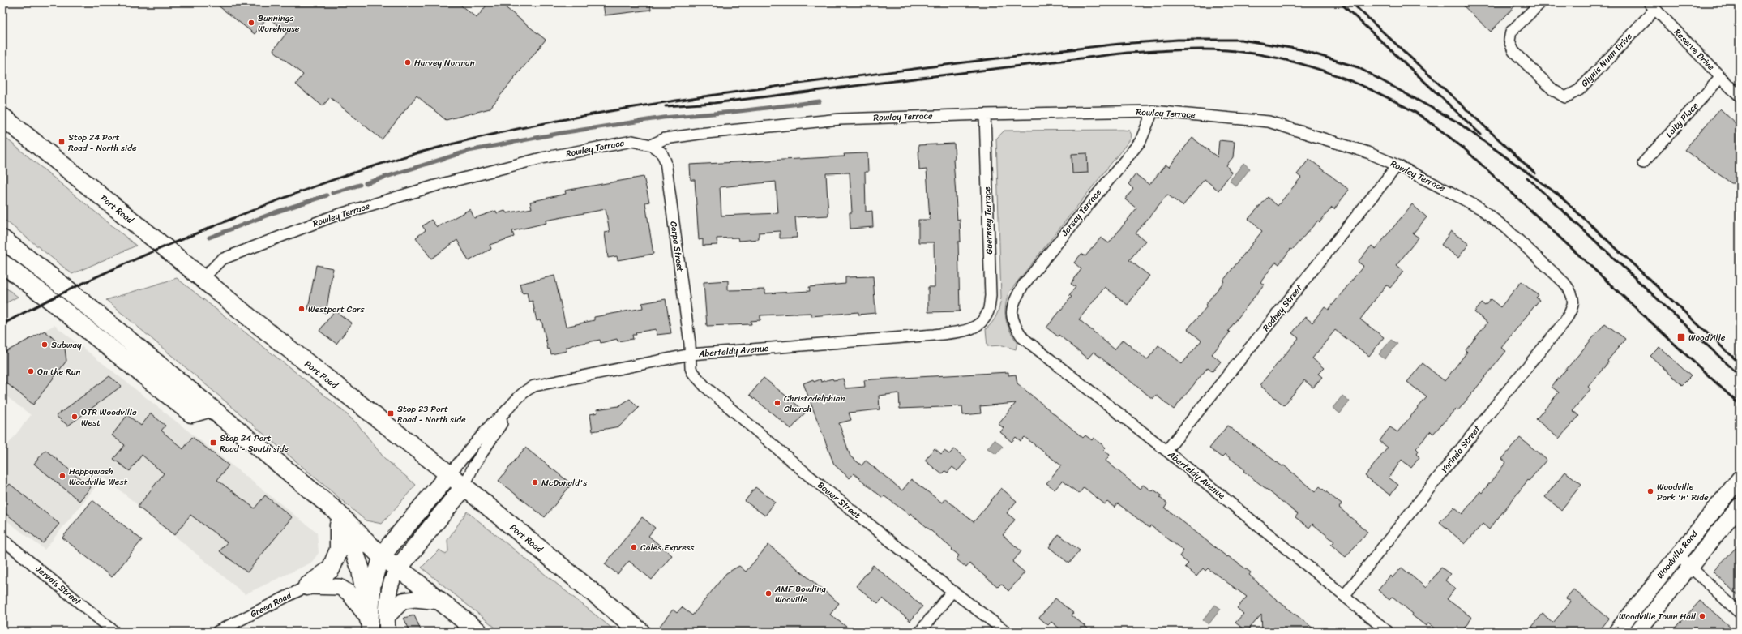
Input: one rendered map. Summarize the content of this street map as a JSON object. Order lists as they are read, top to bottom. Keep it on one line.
{"streets":{"highway":["Port Road"],"main road":["Woodville Road"],"street":["Reserve Drive","Glynis Nunn Drive","Rowley Terrace","Laity Place","Jersey Terrace","Guernsey Terrace","Carpa Street","Rodney Street","Aberfeldy Avenue","Yarinda Street","Bower Street","Jervois Street","Green Road"]},"crossings":[["Reserve Drive","Glynis Nunn Drive"],["Reserve Drive","Laity Place"],["Rowley Terrace","Port Road"],["Rowley Terrace","Jersey Terrace"],["Rowley Terrace","Guernsey Terrace"],["Rowley Terrace","Carpa Street"],["Rowley Terrace","Rodney Street"],["Rowley Terrace","Yarinda Street"],["Port Road","Aberfeldy Avenue"],["Jersey Terrace","Aberfeldy Avenue"],["Guernsey Terrace","Aberfeldy Avenue"],["Carpa Street","Aberfeldy Avenue"],["Carpa Street","Bower Street"],["Rodney Street","Aberfeldy Avenue"],["Aberfeldy Avenue","Yarinda Street"],["Aberfeldy Avenue","Bower Street"]],"places":{"other":["Bunnings Warehouse","Harvey Norman","Westport Cars","Subway","On the Run","Christadelphian Church","OTR Woodville West","Happywash Woodville West","McDonald's","Woodville Park 'n' Ride","Coles Express","AMF Bowling Wooville","Woodville Town Hall"],"transit":["Stop 24 Port Road - North side","Woodville","Stop 23 Port Road - North side","Stop 24 Port Road - South side"]}}
